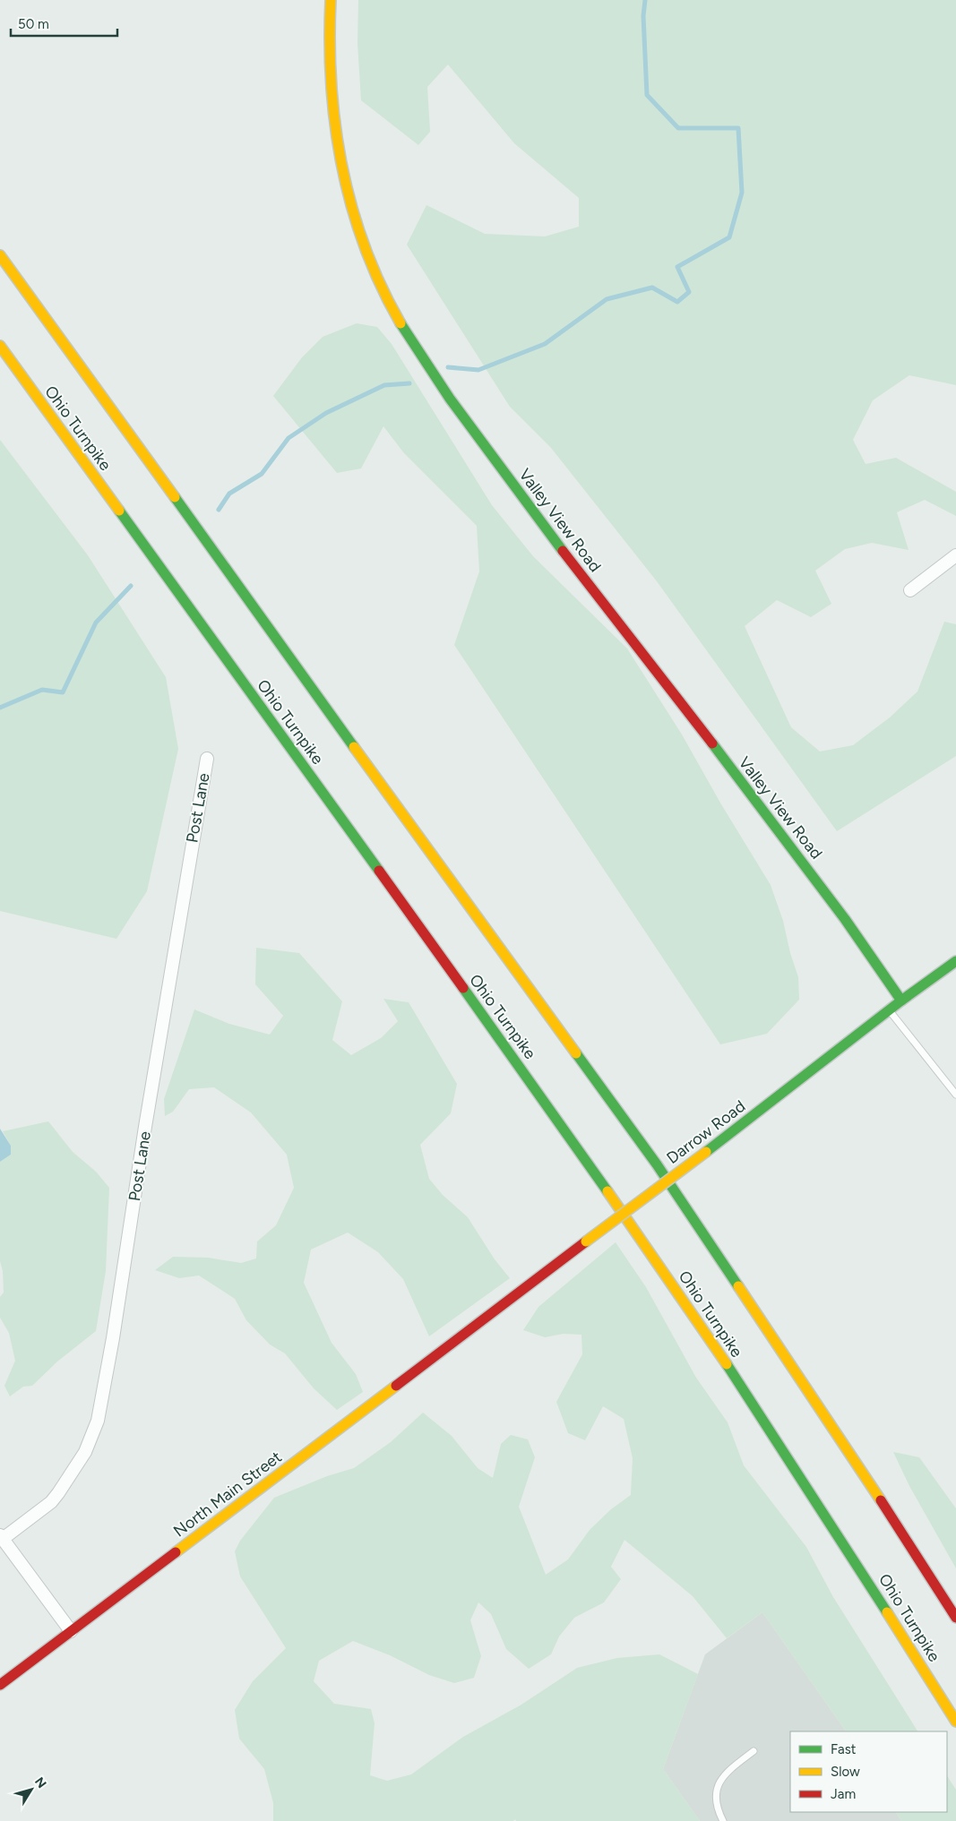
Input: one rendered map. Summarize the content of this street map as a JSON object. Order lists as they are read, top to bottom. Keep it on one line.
{"streets":{"main road":["Ohio Turnpike","Valley View Road","Darrow Road","North Main Street"],"street":["Post Lane"]},"crossings":[["Valley View Road","Darrow Road"],["Darrow Road","North Main Street"]],"legend":["Fast","Slow","Jam"],"scale_bar":"50 m","north":"top right"}
